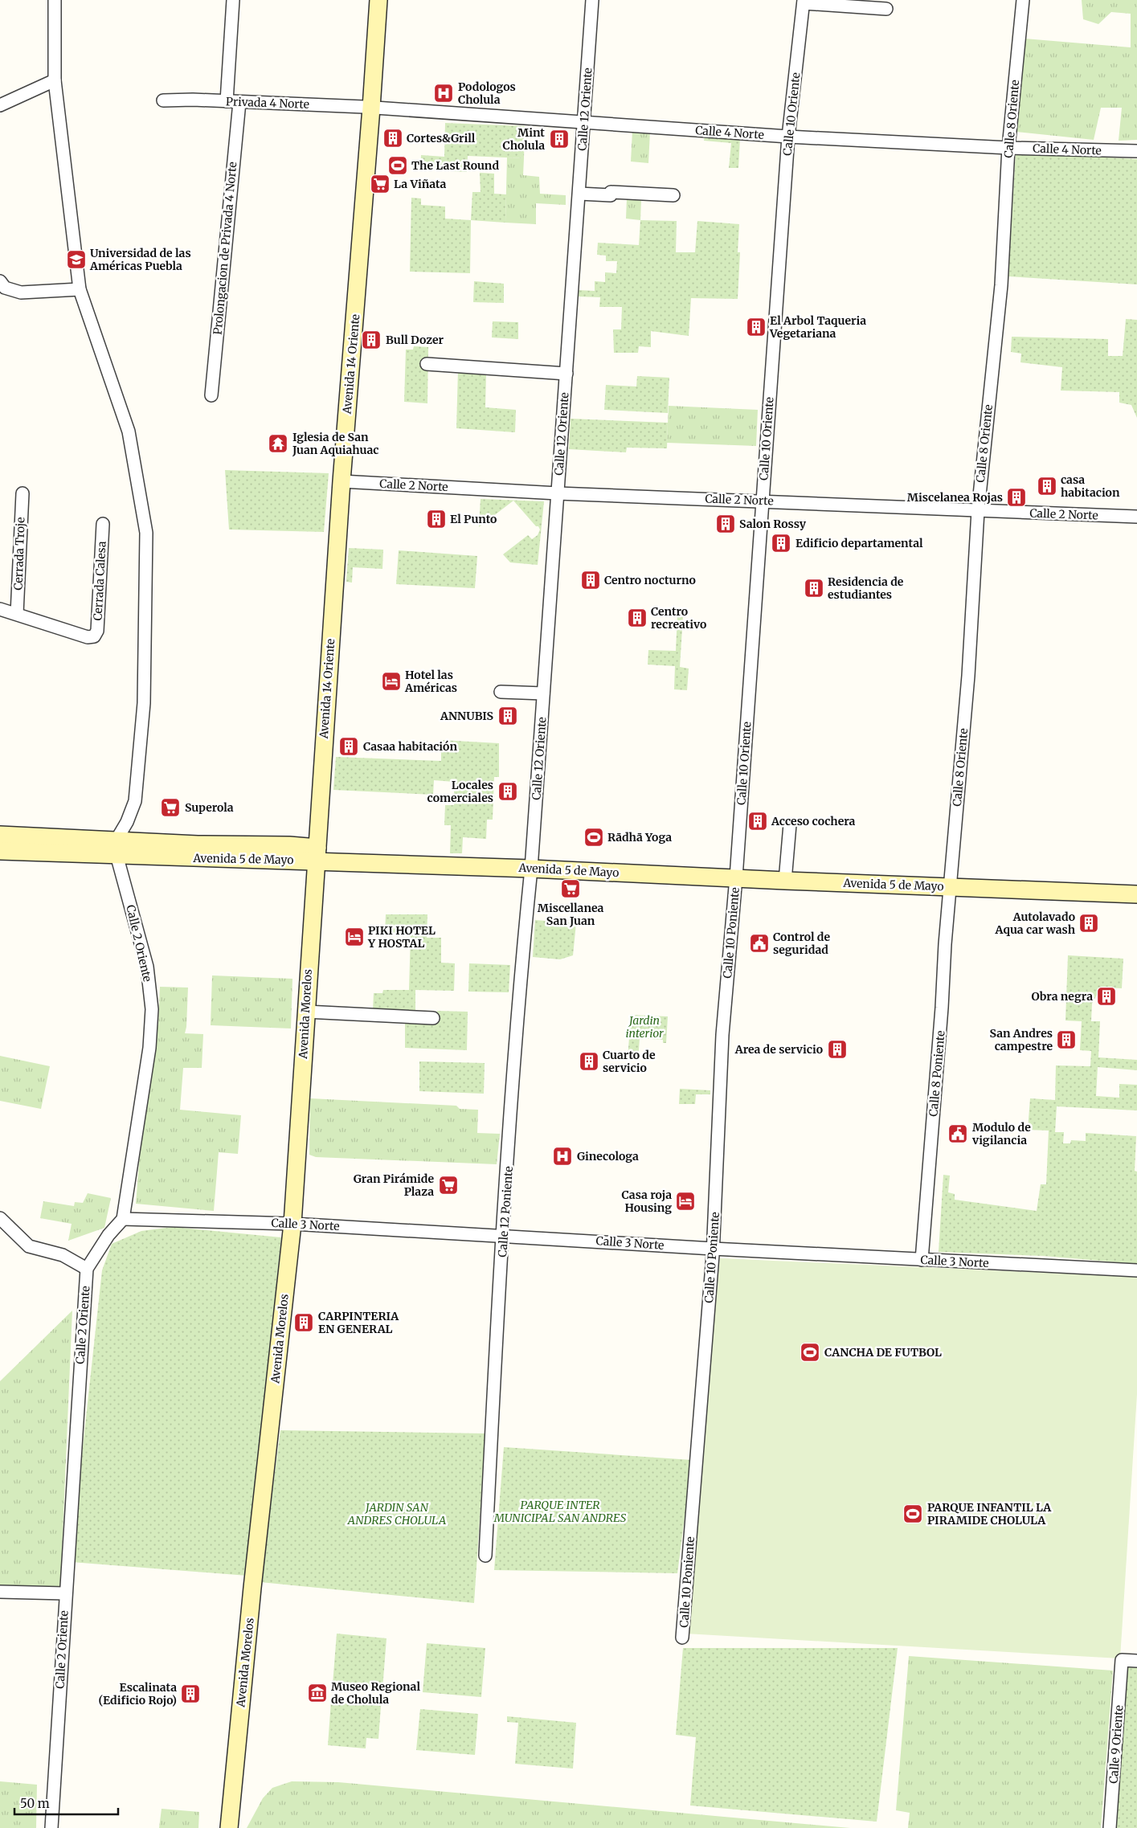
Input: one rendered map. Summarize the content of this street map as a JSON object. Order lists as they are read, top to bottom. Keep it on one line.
{"streets":{"main road":["Avenida 14 Oriente","Avenida 5 de Mayo","Avenida Morelos"],"street":["Privada 4 Norte","Calle 12 Oriente","Calle 10 Oriente","Calle 8 Oriente","Calle 4 Norte","Prolongacion de Privada 4 Norte","Calle 2 Norte","Cerrada Troje","Cerrada Calesa","Calle 10 Poniente","Calle 2 Oriente","Calle 8 Poniente","Calle 12 Poniente","Calle 3 Norte","Calle 9 Oriente"]},"crossings":[["Privada 4 Norte","Calle 4 Norte"],["Privada 4 Norte","Prolongacion de Privada 4 Norte"],["Privada 4 Norte","Avenida 14 Oriente"],["Calle 12 Oriente","Calle 4 Norte"],["Calle 12 Oriente","Calle 2 Norte"],["Calle 12 Oriente","Avenida 5 de Mayo"],["Calle 12 Oriente","Calle 12 Poniente"],["Calle 10 Oriente","Calle 4 Norte"],["Calle 10 Oriente","Calle 2 Norte"],["Calle 10 Oriente","Avenida 5 de Mayo"],["Calle 10 Oriente","Calle 10 Poniente"],["Calle 8 Oriente","Calle 4 Norte"],["Calle 8 Oriente","Calle 2 Norte"],["Calle 8 Oriente","Avenida 5 de Mayo"],["Calle 8 Oriente","Calle 8 Poniente"],["Calle 4 Norte","Avenida 14 Oriente"],["Avenida 14 Oriente","Calle 2 Norte"],["Avenida 14 Oriente","Avenida 5 de Mayo"],["Avenida 14 Oriente","Avenida Morelos"],["Cerrada Troje","Cerrada Calesa"],["Avenida 5 de Mayo","Calle 10 Poniente"],["Avenida 5 de Mayo","Calle 2 Oriente"],["Avenida 5 de Mayo","Avenida Morelos"],["Avenida 5 de Mayo","Calle 8 Poniente"],["Avenida 5 de Mayo","Calle 12 Poniente"],["Calle 10 Poniente","Calle 3 Norte"],["Calle 2 Oriente","Calle 3 Norte"],["Avenida Morelos","Calle 3 Norte"],["Calle 8 Poniente","Calle 3 Norte"],["Calle 12 Poniente","Calle 3 Norte"]],"parks":["Jardin interior","PARQUE INTER MUNICIPAL SAN ANDRES","JARDIN SAN ANDRES CHOLULA"],"places":{"hospital":["Podologos Cholula","Ginecologa"],"building":["Cortes&Grill","Mint Cholula","El Arbol Taqueria Vegetariana","Bull Dozer","casa habitacion","Miscelanea Rojas","El Punto","Salon Rossy","Edificio departamental","Centro nocturno","Residencia de estudiantes","Centro recreativo","ANNUBIS","Casaa habitación","Locales comerciales","Acceso cochera","Autolavado Aqua car wash","Obra negra","San Andres campestre","Area de servicio","Cuarto de servicio","CARPINTERIA EN GENERAL","Escalinata (Edificio Rojo)"],"sports":["The Last Round","Rādhā Yoga","CANCHA DE FUTBOL","PARQUE INFANTIL LA PIRAMIDE CHOLULA"],"supermarket":["La Viñata","Superola","Miscellanea San Juan","Gran Pirámide Plaza"],"school or university":["Universidad de las Américas Puebla"],"temple":["Iglesia de San Juan Aquiahuac"],"hotel":["Hotel las Américas","PIKI HOTEL Y HOSTAL","Casa roja Housing"],"public building":["Control de seguridad","Modulo de vigilancia"],"museum":["Museo Regional de Cholula"]},"scale_bar":"50 m"}
